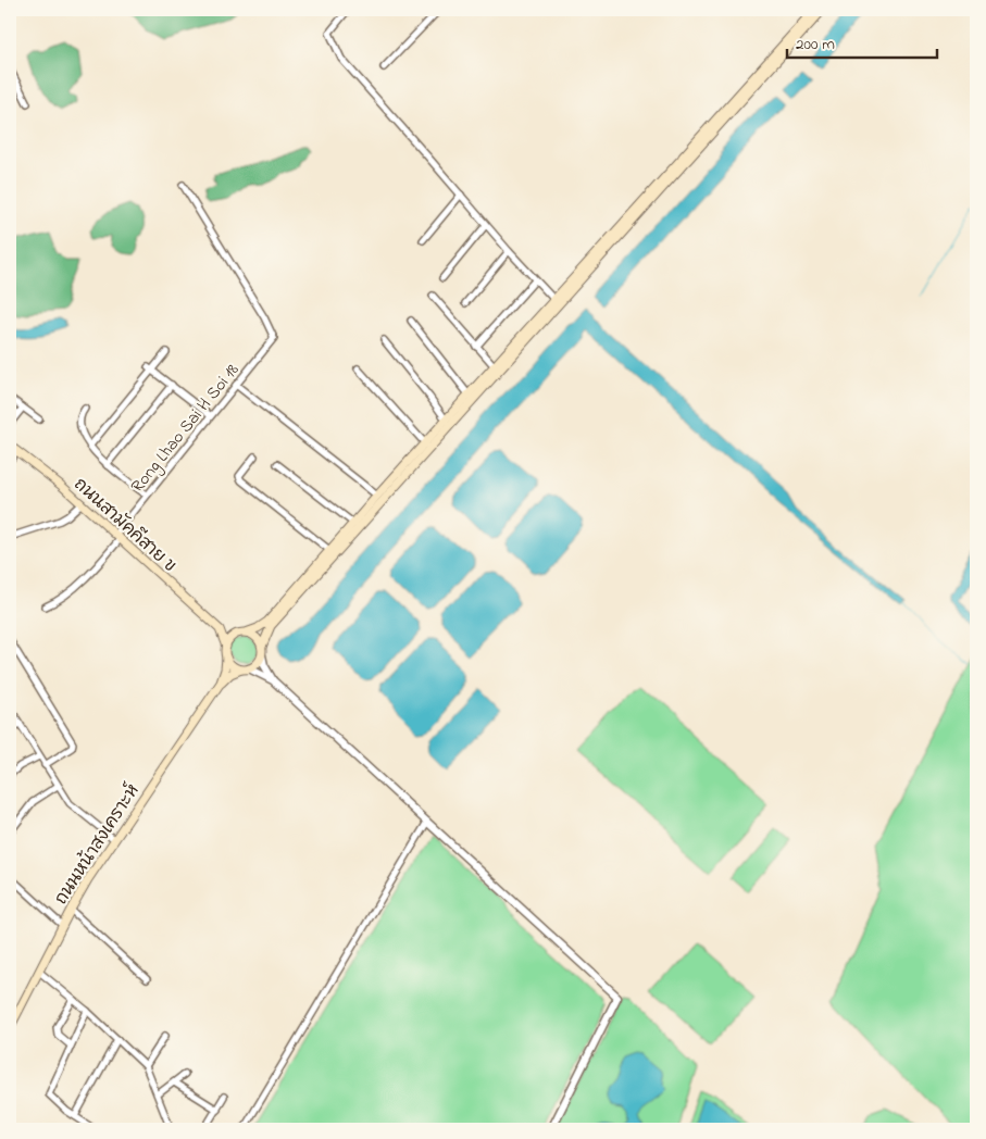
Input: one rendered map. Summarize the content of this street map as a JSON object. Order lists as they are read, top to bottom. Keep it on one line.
{"streets":{"main road":["ถนนสามัคคีสาย ข","ถนนหน้าสงเคราะห์"],"street":["Rong Lhao Sai H Soi 18"]},"crossings":[["Rong Lhao Sai H Soi 18","ถนนสามัคคีสาย ข"],["ถนนสามัคคีสาย ข","ถนนหน้าสงเคราะห์"]],"scale_bar":"200 m"}
